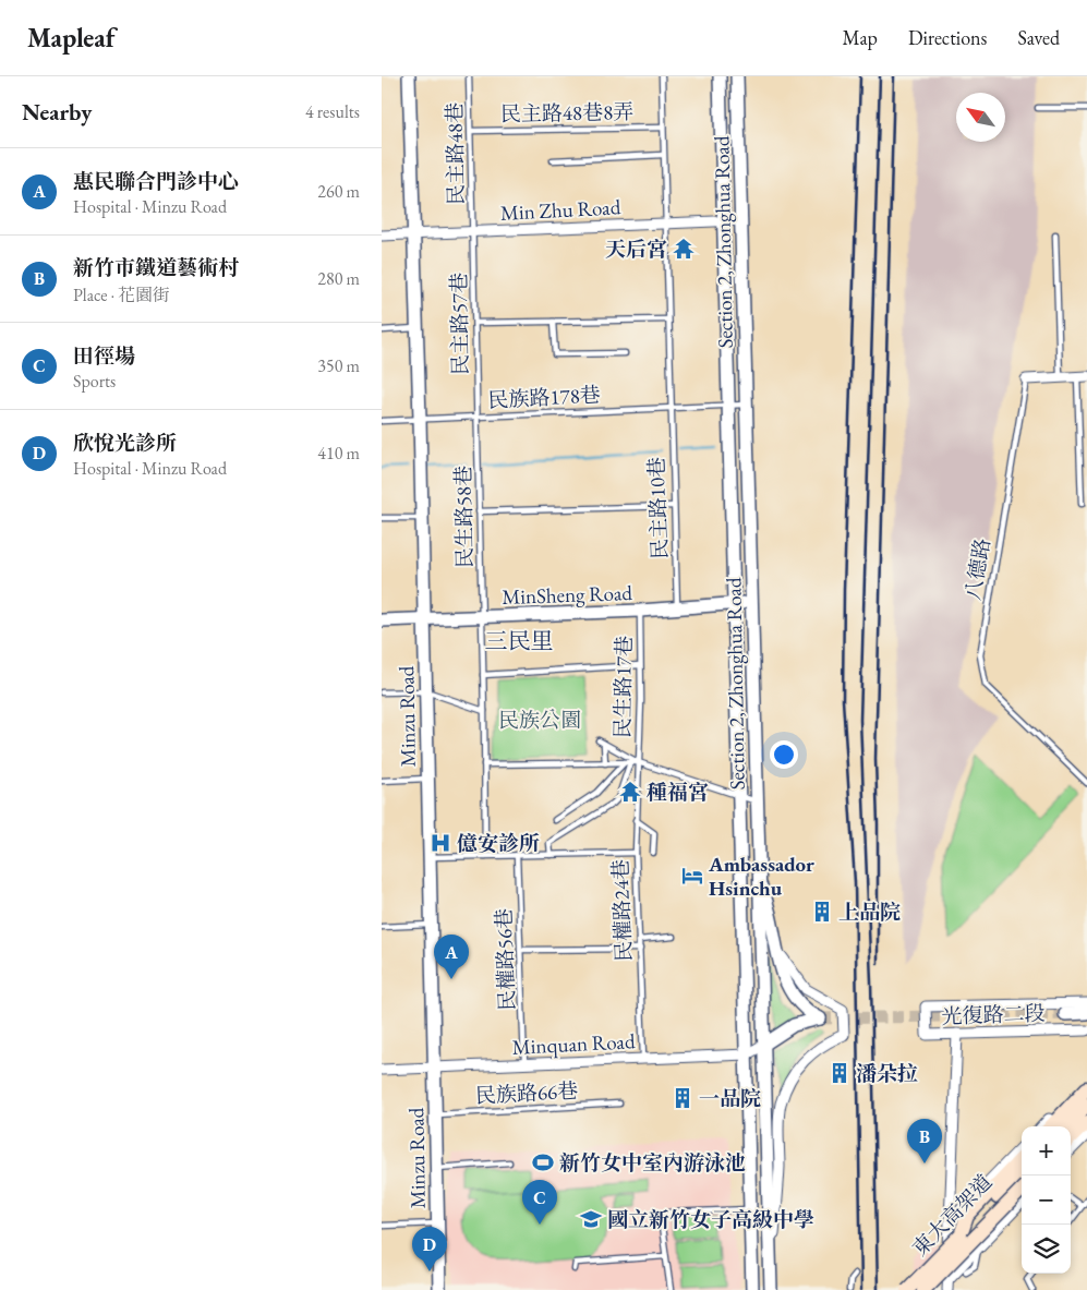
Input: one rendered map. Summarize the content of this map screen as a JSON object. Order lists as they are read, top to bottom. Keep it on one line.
{"streets":{"main road":["東大高架道"],"street":["Min Zhu Road","Section 2, Zhonghua Road","八德路","MinSheng Road","Minzu Road","光復路二段","Minquan Road"],"lane":["民主路48巷8弄","民主路48巷","民主路57巷","民族路178巷","民主路10巷","民生路58巷","民生路17巷","民權路24巷","民權路56巷","民族路66巷"]},"crossings":[["民主路48巷8弄","民主路48巷"],["民主路48巷","Min Zhu Road"],["民主路48巷","民主路57巷"],["Min Zhu Road","Section 2, Zhonghua Road"],["Min Zhu Road","民主路57巷"],["Min Zhu Road","Minzu Road"],["Section 2, Zhonghua Road","民族路178巷"],["Section 2, Zhonghua Road","MinSheng Road"],["Section 2, Zhonghua Road","Minquan Road"],["民主路57巷","民族路178巷"],["民主路57巷","民生路58巷"],["民族路178巷","民主路10巷"],["民族路178巷","民生路58巷"],["民族路178巷","Minzu Road"],["民主路10巷","MinSheng Road"],["民生路58巷","MinSheng Road"],["MinSheng Road","民生路17巷"],["MinSheng Road","Minzu Road"],["民生路17巷","民權路24巷"],["Minzu Road","Minquan Road"],["Minzu Road","民族路66巷"],["民權路24巷","Minquan Road"],["民權路56巷","Minquan Road"]],"districts":["三民里"],"parks":["民族公園"],"places":{"temple":["天后宮","種福宮"],"hospital":["億安診所"],"hotel":["Ambassador Hsinchu"],"building":["上品院","潘朵拉","一品院"],"sports":["新竹女中室內游泳池"],"school or university":["國立新竹女子高級中學"]},"north":"top left","page":{"header":"Mapleaf","nav":["Map","Directions","Saved"],"heading":["Nearby","4 results"],"list":[{"mark":"A","name":"惠民聯合門診中心","note":"Hospital · Minzu Road","value":"260 m"},{"mark":"B","name":"新竹市鐵道藝術村","note":"Place · 花園街","value":"280 m"},{"mark":"C","name":"田徑場","note":"Sports","value":"350 m"},{"mark":"D","name":"欣悅光診所","note":"Hospital · Minzu Road","value":"410 m"}],"pins":["A","B","C","D"],"map_buttons":["+","−"]}}
